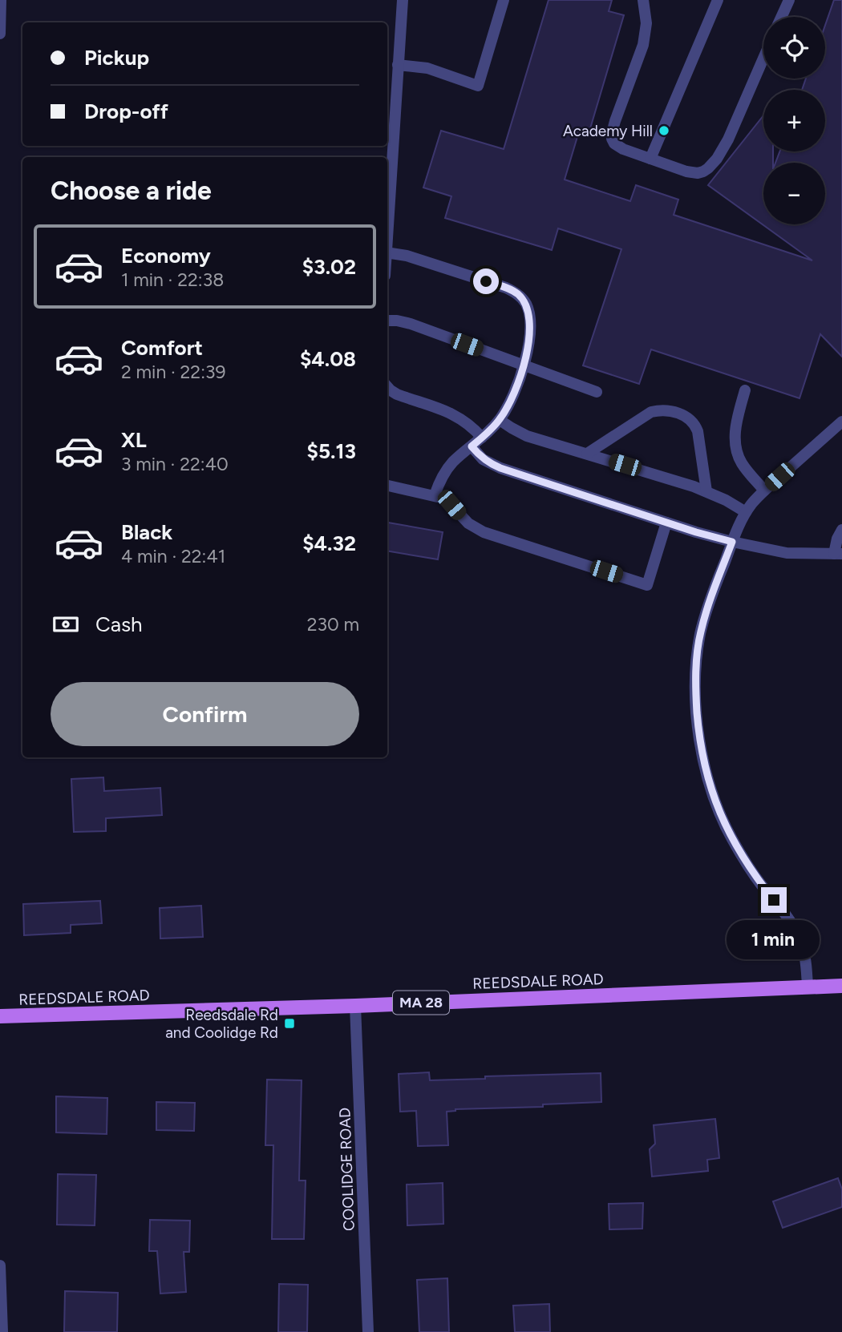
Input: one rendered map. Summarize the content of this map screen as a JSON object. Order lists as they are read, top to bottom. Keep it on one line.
{"streets":{"main road":["REEDSDALE ROAD","MA 28"],"street":["COOLIDGE ROAD"]},"crossings":[["REEDSDALE ROAD","COOLIDGE ROAD"]],"places":{"other":["Academy Hill"],"transit":["Reedsdale Rd and Coolidge Rd"]},"page":{"map_buttons":["+","−"],"banner":["Pickup","Drop-off"],"heading":"Choose a ride","list":[{"name":"Economy","note":"1 min · 22:38","value":"$3.02"},{"name":"Comfort","note":"2 min · 22:39","value":"$4.08"},{"name":"XL","note":"3 min · 22:40","value":"$5.13"},{"name":"Black","note":"4 min · 22:41","value":"$4.32"}],"pay":["Cash","230 m"],"buttons":"Confirm","bubble":"1 min"}}
